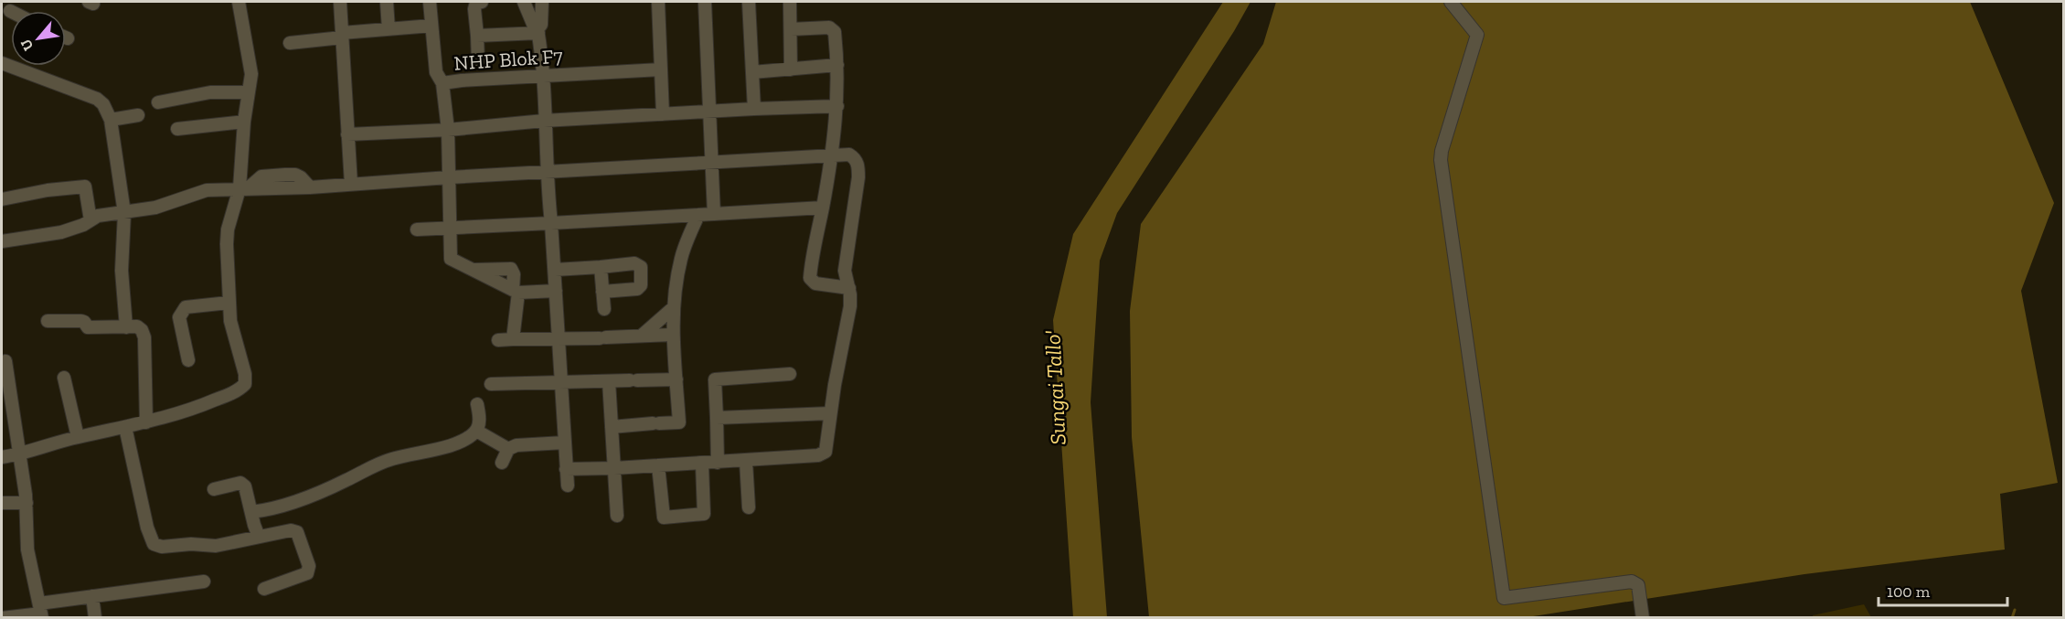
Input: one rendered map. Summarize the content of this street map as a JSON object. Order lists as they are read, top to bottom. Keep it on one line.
{"streets":{"street":["NHP Blok F7"]},"water":["Sungai Tallo'"],"scale_bar":"100 m","north":"bottom left"}
